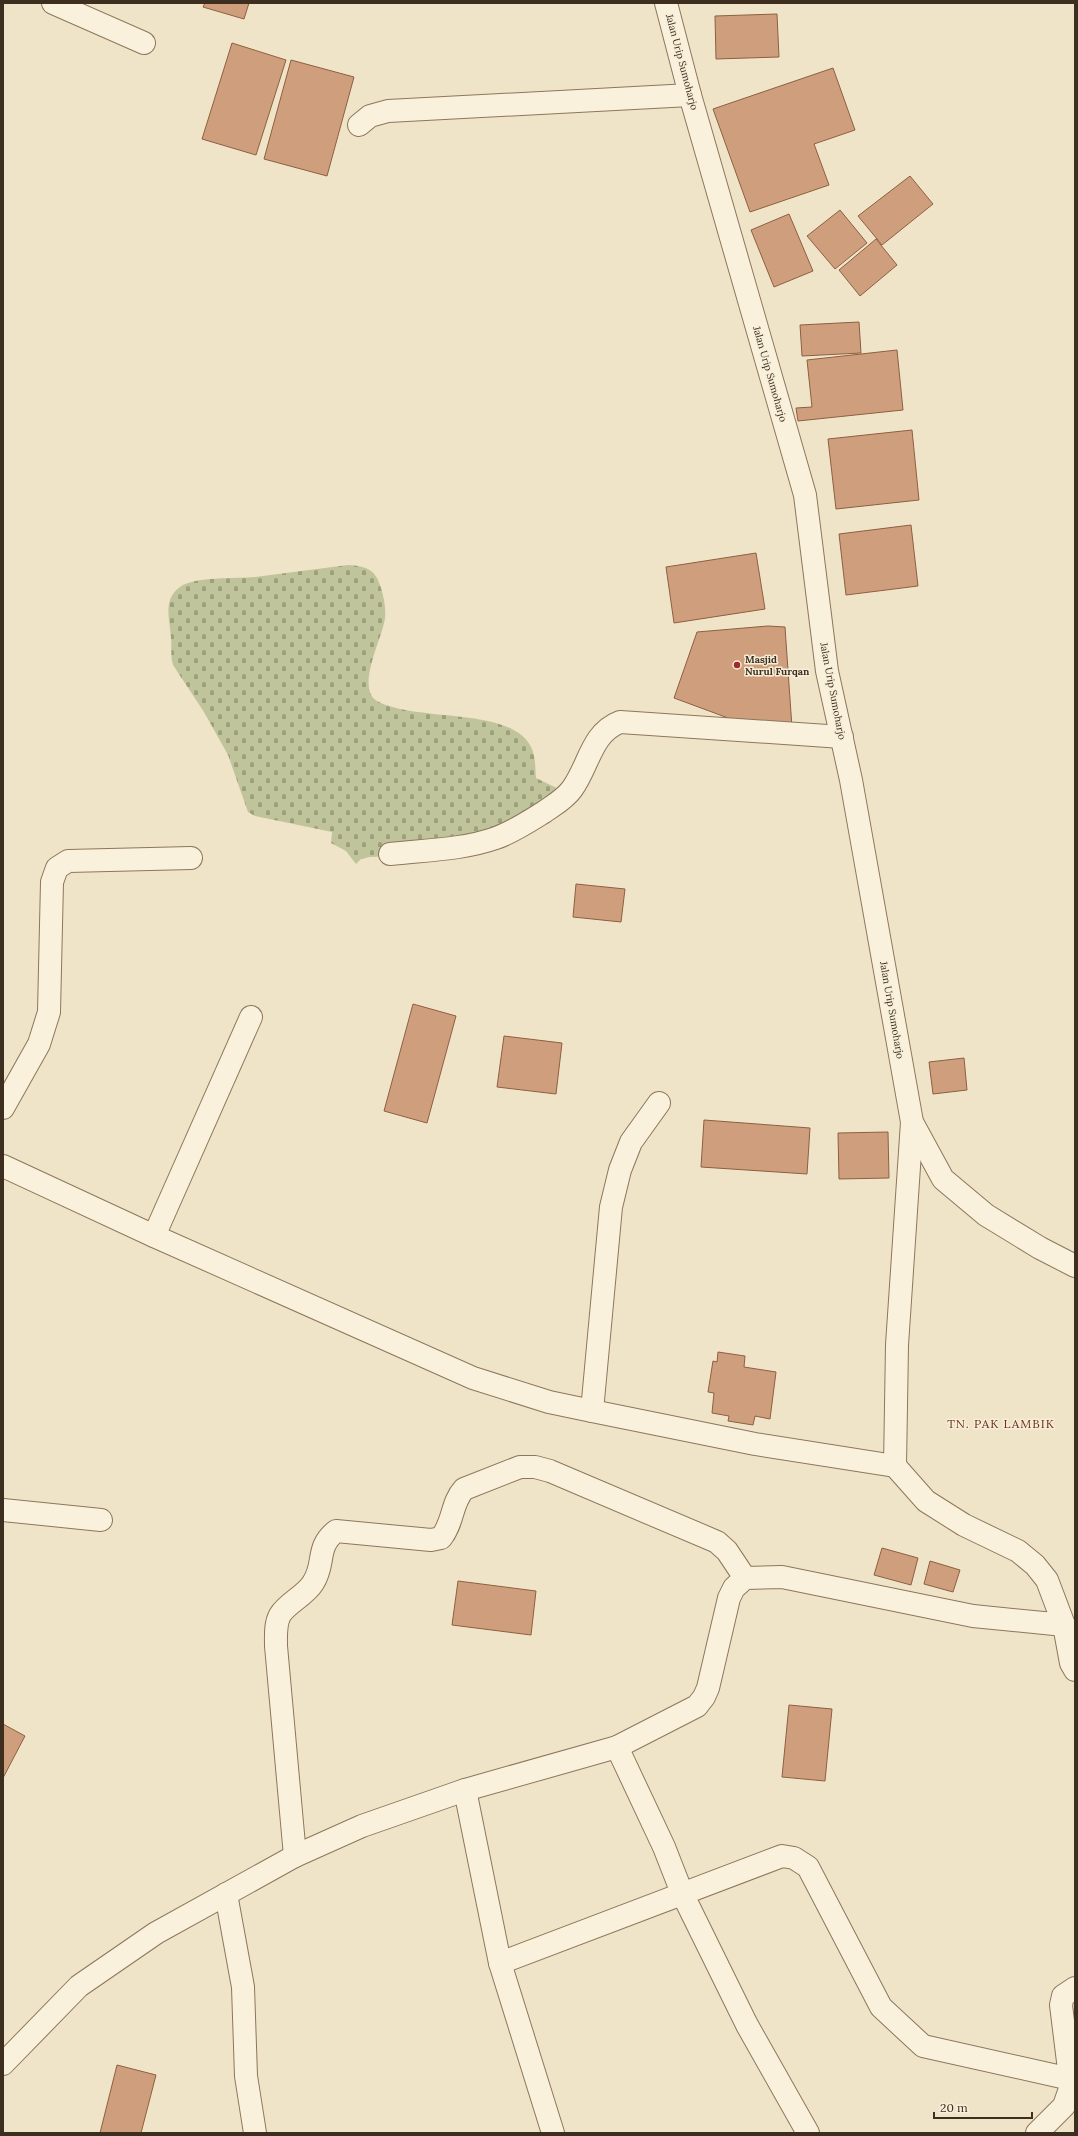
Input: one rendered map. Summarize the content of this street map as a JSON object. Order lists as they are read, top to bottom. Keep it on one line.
{"streets":{"street":["Jalan Urip Sumoharjo"]},"districts":["TN. PAK LAMBIK"],"places":["Masjid Nurul Furqan"],"scale_bar":"20 m"}
